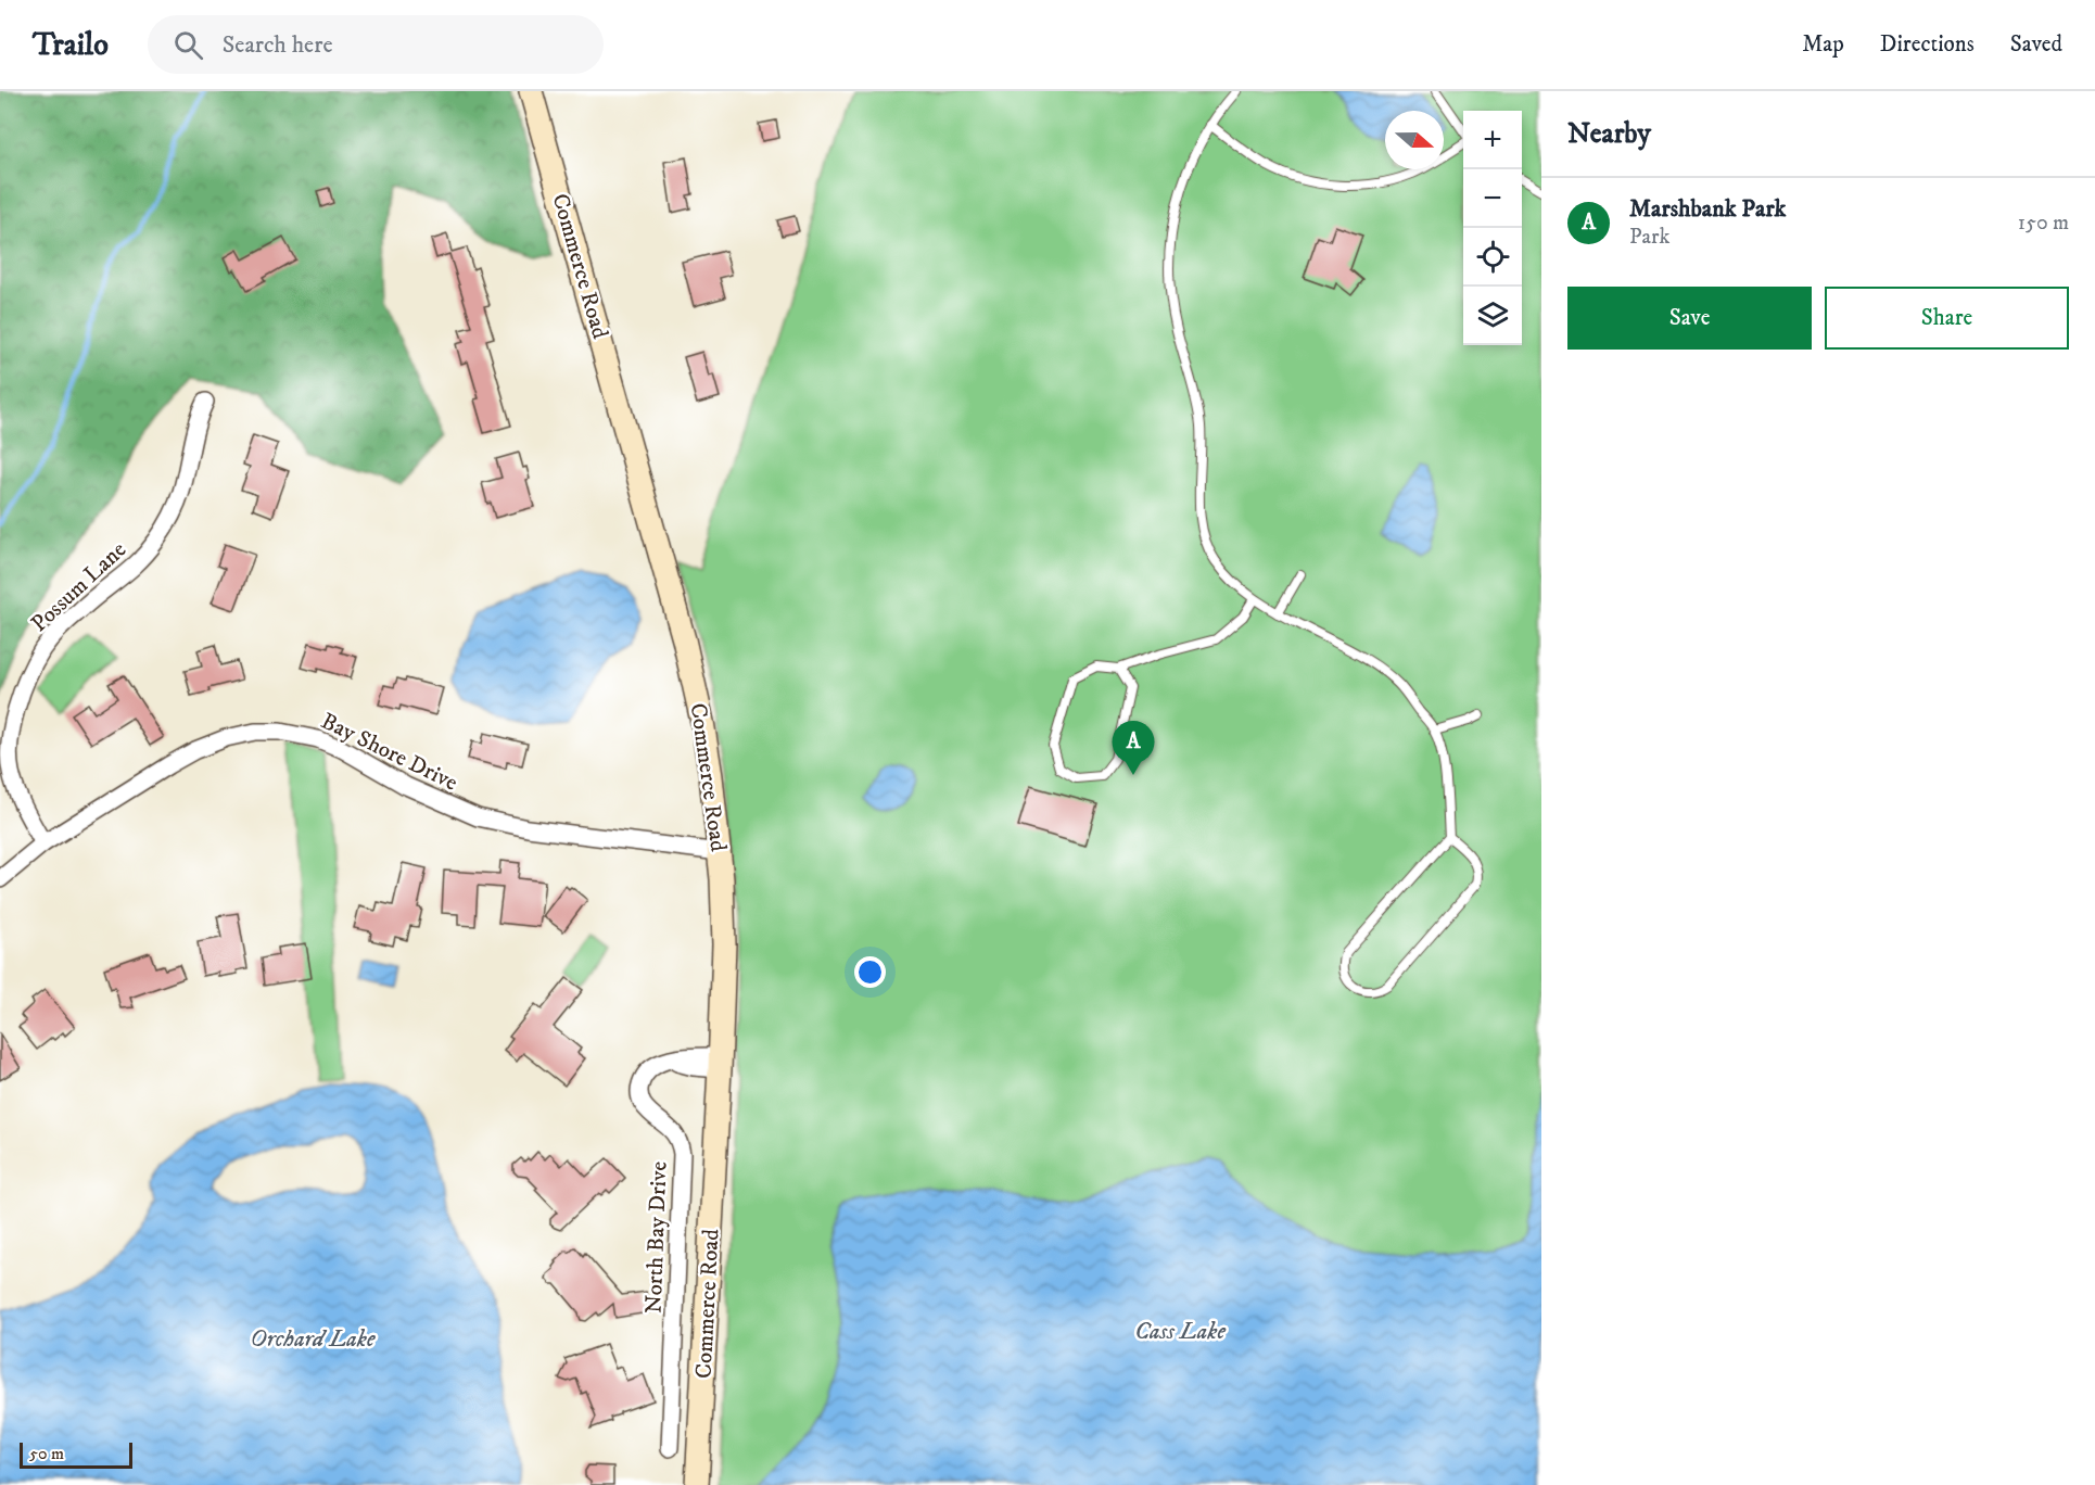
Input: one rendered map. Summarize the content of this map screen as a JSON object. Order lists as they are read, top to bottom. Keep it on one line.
{"streets":{"main road":["Commerce Road"],"street":["Possum Lane","Bay Shore Drive","North Bay Drive"]},"crossings":[["Commerce Road","Bay Shore Drive"],["Commerce Road","North Bay Drive"],["Possum Lane","Bay Shore Drive"]],"water":["Cass Lake","Orchard Lake"],"scale_bar":"50 m","north":"right","page":{"header":"Trailo","search":"Search here","nav":["Map","Directions","Saved"],"heading":"Nearby","map_buttons":["+","−"],"list":[{"mark":"A","name":"Marshbank Park","note":"Park","value":"150 m"}],"buttons":["Save","Share"],"pins":"A","scale":"50 m"}}
